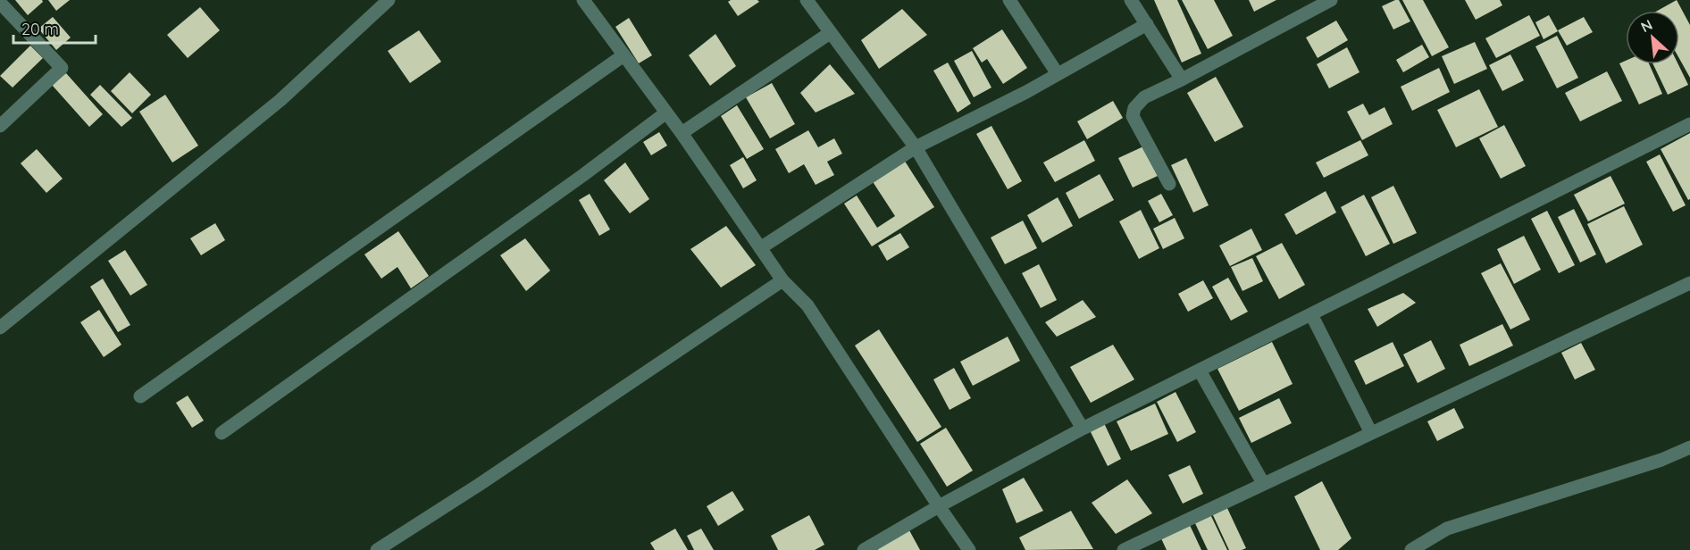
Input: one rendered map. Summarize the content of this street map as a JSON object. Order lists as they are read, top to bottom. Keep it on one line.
{"scale_bar":"20 m","north":"top left"}
